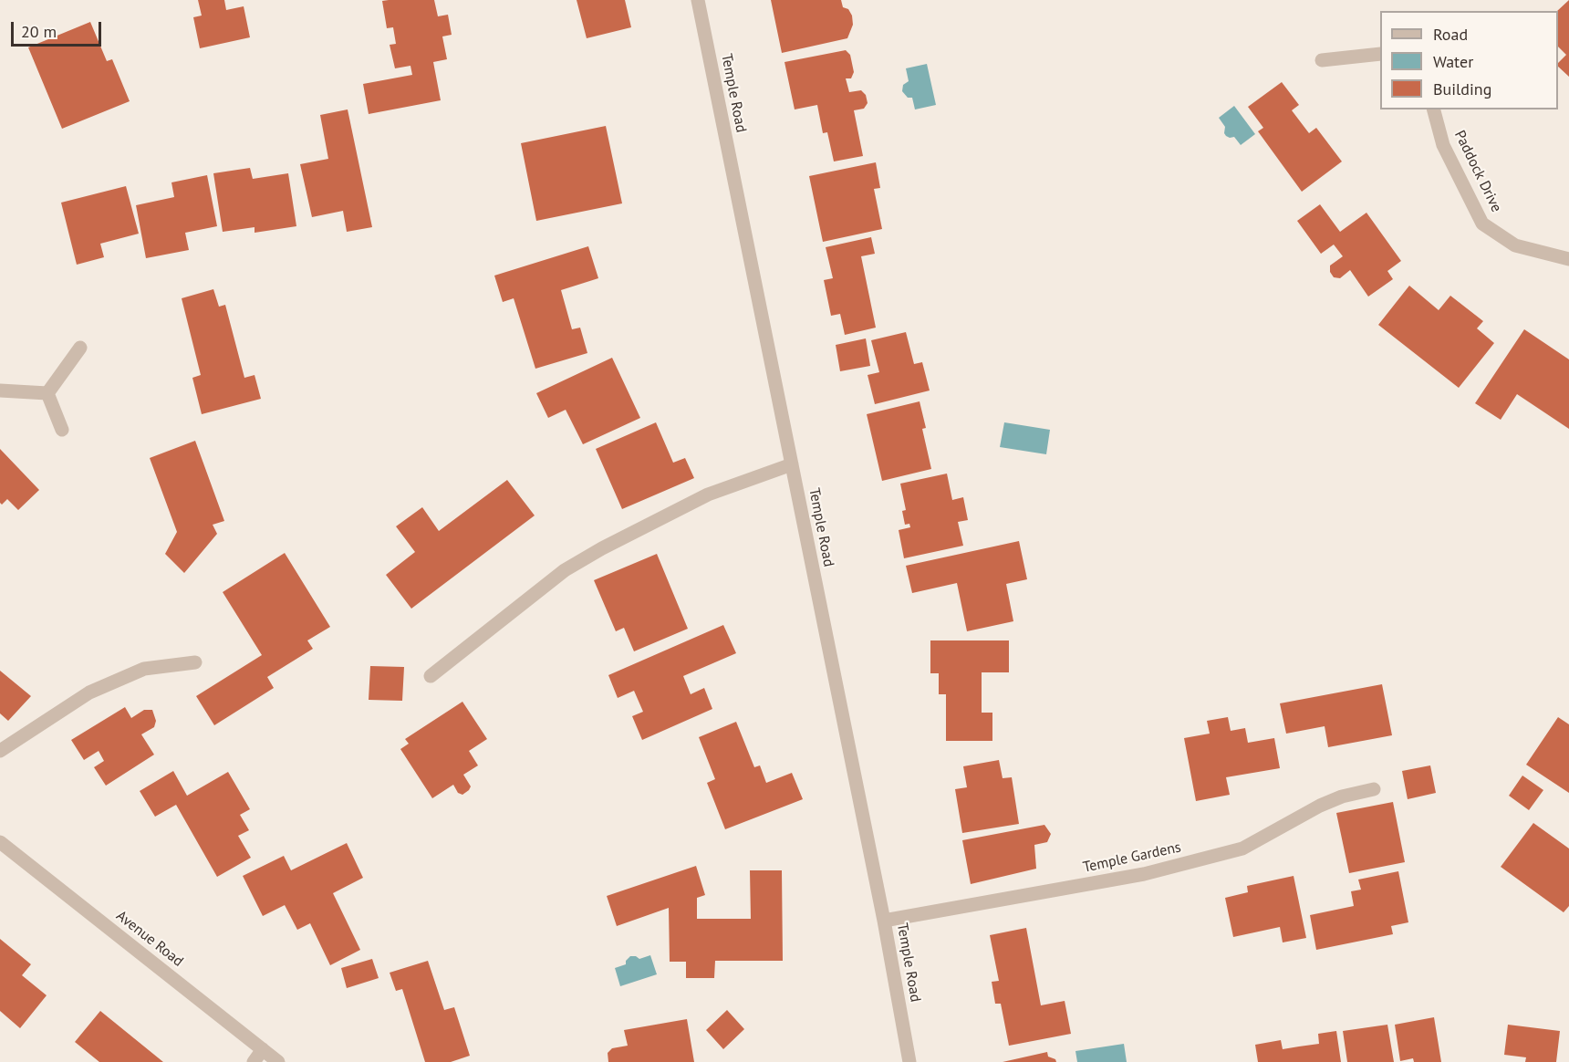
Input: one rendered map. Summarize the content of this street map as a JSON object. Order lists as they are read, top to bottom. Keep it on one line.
{"streets":{"street":["Temple Road","Paddock Drive","Temple Gardens","Avenue Road"]},"crossings":[["Temple Road","Temple Gardens"]],"legend":["Road","Water","Building"],"scale_bar":"20 m"}
